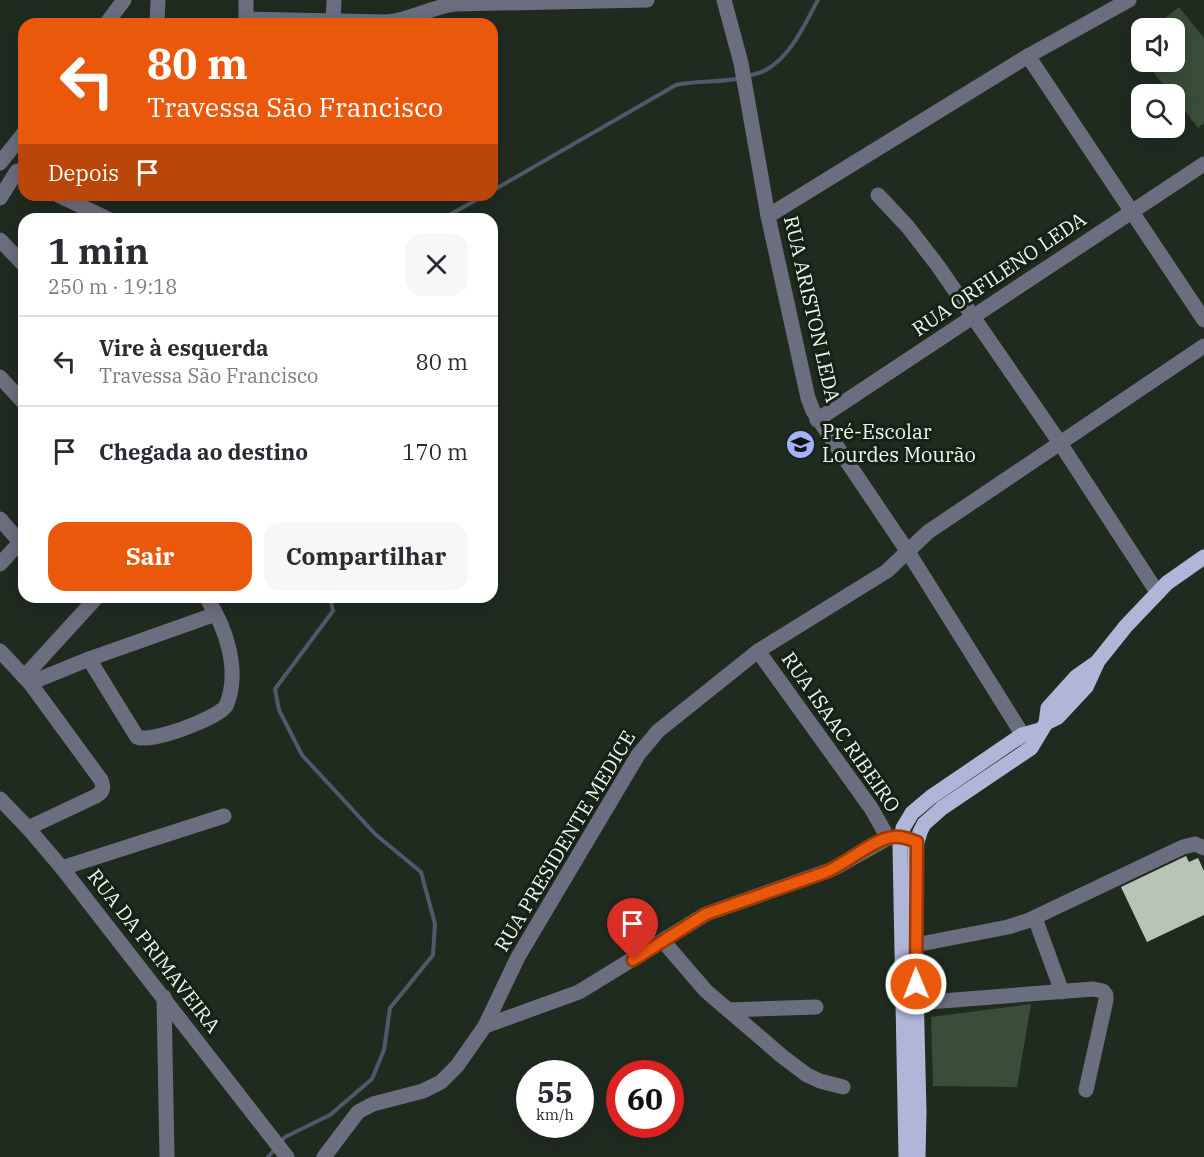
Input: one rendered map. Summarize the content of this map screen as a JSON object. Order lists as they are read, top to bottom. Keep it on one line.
{"streets":{"street":["RUA ORFILENO LEDA","RUA ARISTON LEDA","RUA ISAAC RIBEIRO","RUA PRESIDENTE MEDICE","RUA DA PRIMAVEIRA"]},"crossings":[["RUA ORFILENO LEDA","RUA ARISTON LEDA"],["RUA ARISTON LEDA","RUA PRESIDENTE MEDICE"],["RUA ISAAC RIBEIRO","RUA PRESIDENTE MEDICE"]],"places":{"school or university":["Pré-Escolar Lourdes Mourão"]},"page":{"turn":["80 m","Travessa São Francisco"],"then":"Depois","heading":["1 min","250 m · 19:18"],"list":[{"name":"Vire à esquerda","note":"Travessa São Francisco","value":"80 m"},{"name":"Chegada ao destino","value":"170 m"}],"buttons":["Sair","Compartilhar"],"speed":"55 km/h","limit":"60"}}
